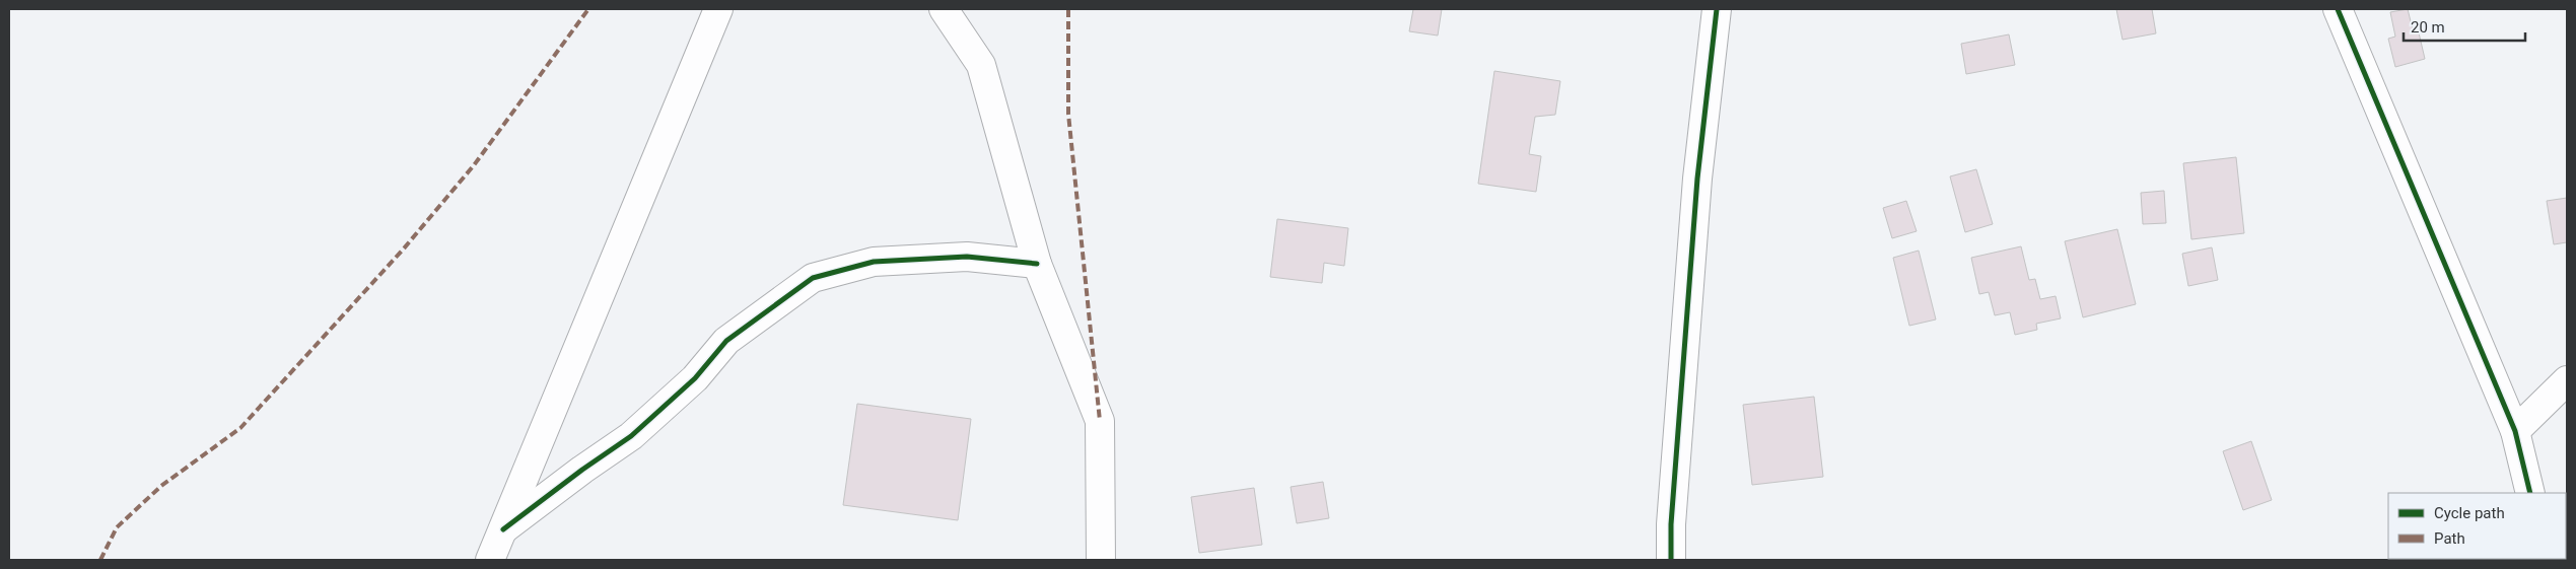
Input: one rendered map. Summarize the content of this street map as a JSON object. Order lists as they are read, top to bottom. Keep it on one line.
{"legend":["Cycle path","Path"],"scale_bar":"20 m"}
